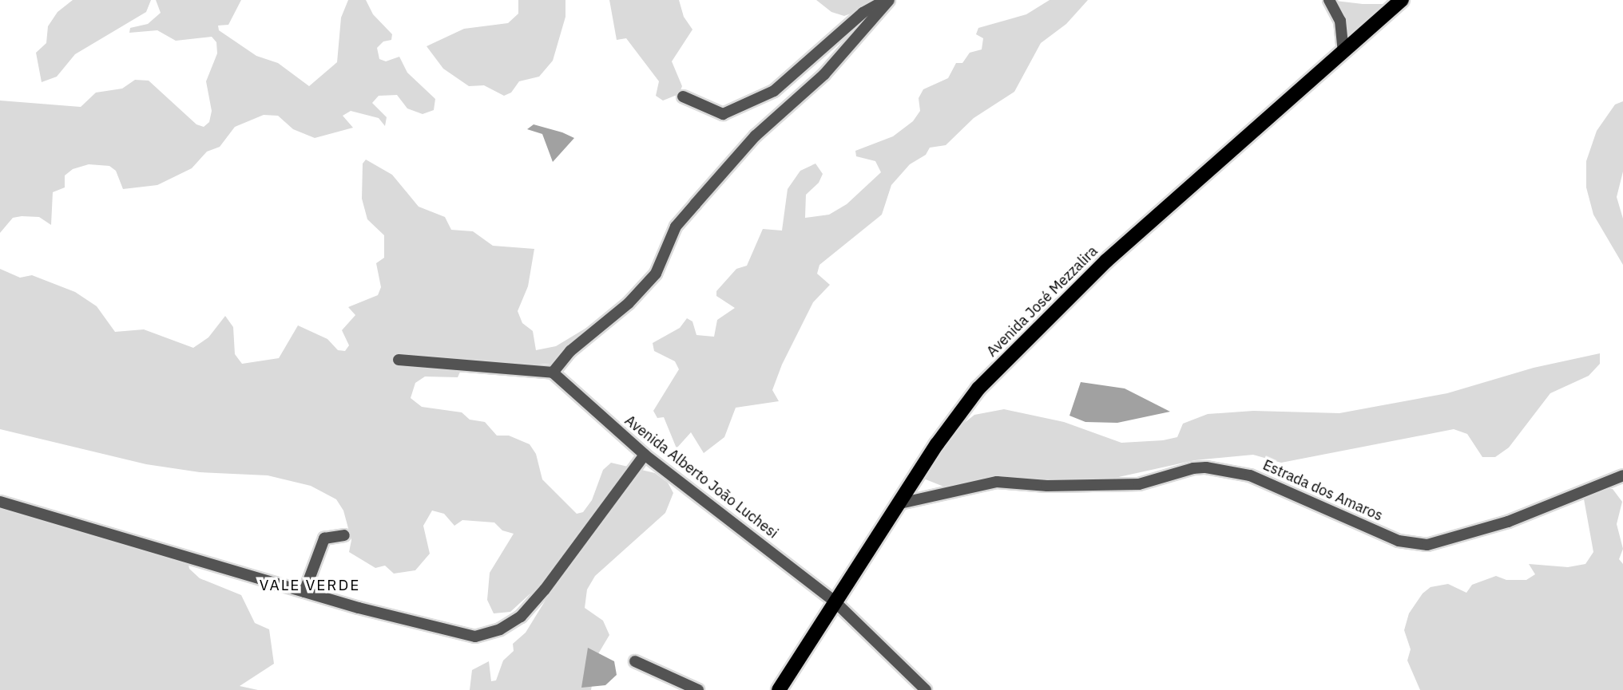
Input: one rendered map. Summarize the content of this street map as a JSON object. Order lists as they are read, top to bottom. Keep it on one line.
{"streets":{"main road":["Avenida José Mezzalira"],"street":["Avenida Alberto João Luchesi","Estrada dos Amaros"]},"crossings":[["Avenida José Mezzalira","Avenida Alberto João Luchesi"],["Avenida José Mezzalira","Estrada dos Amaros"]],"districts":["VALE VERDE"]}
